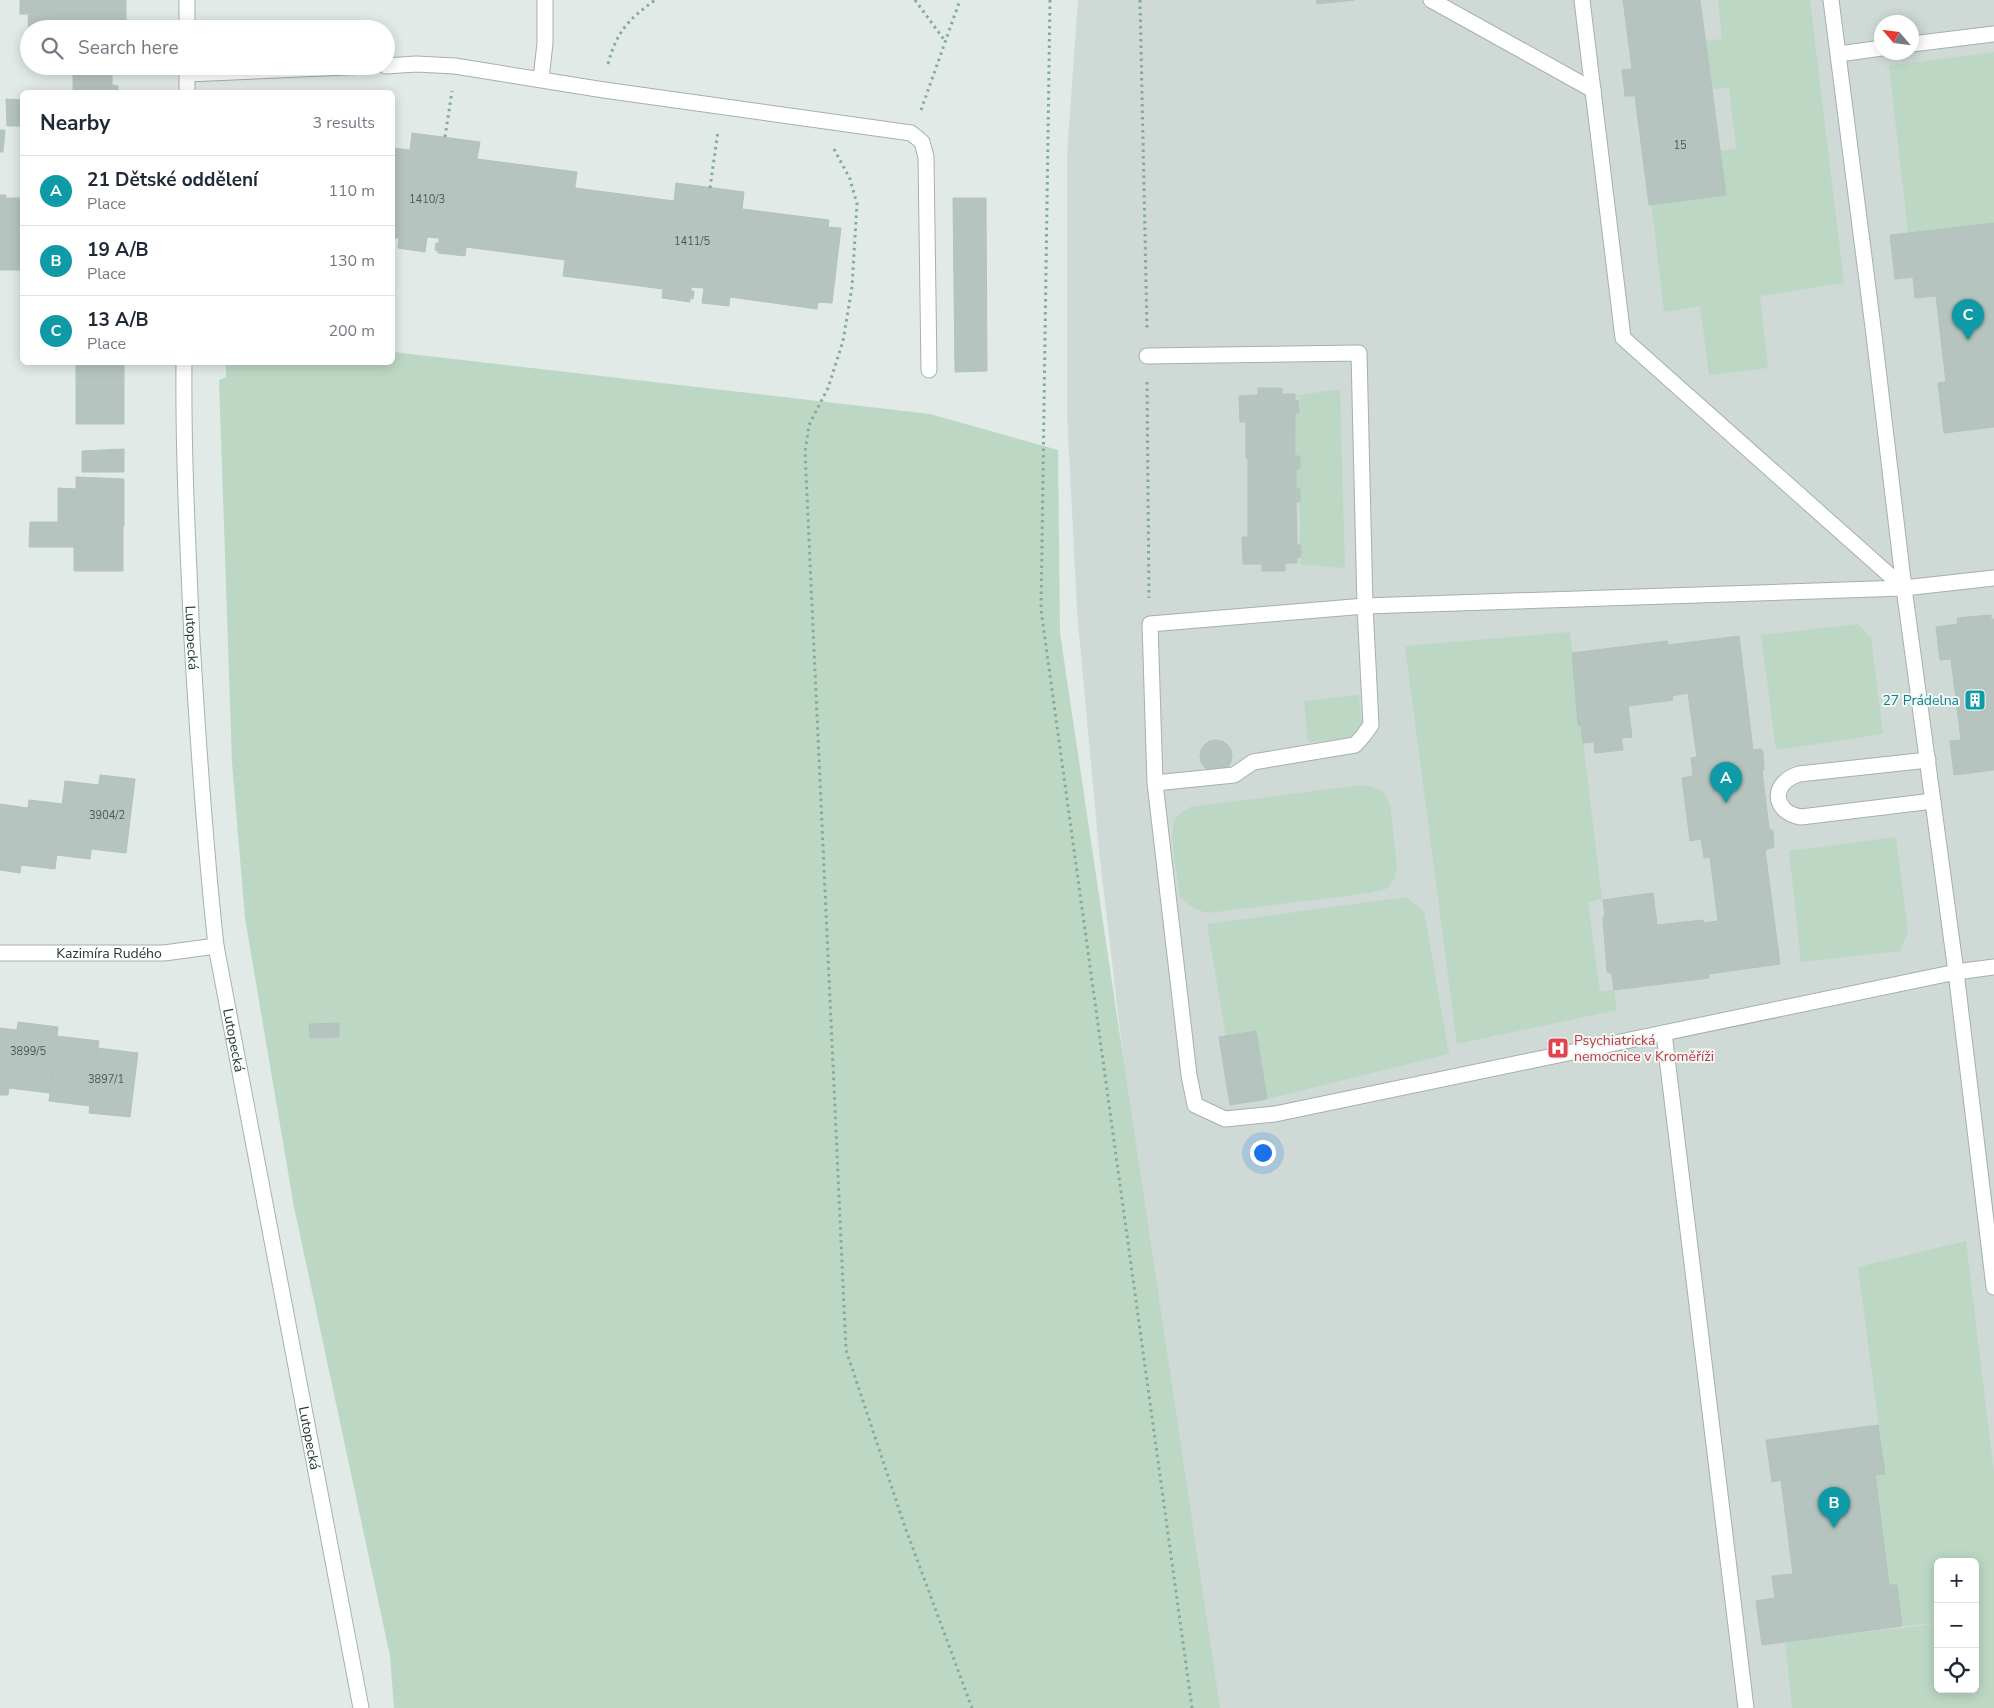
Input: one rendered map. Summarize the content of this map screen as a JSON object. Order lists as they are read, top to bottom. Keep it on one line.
{"streets":{"street":["Lutopecká","Kazimíra Rudého"]},"crossings":[["Lutopecká","Kazimíra Rudého"]],"places":{"building":["27 Prádelna"],"hospital":["Psychiatrická nemocnice v Kroměříži"]},"house_numbers":["15","1410/3","1411/5","3904/2","3899/5","3897/1"],"north":"top left","page":{"search":"Search here","heading":["Nearby","3 results"],"list":[{"mark":"A","name":"21 Dětské oddělení","note":"Place","value":"110 m"},{"mark":"B","name":"19 A/B","note":"Place","value":"130 m"},{"mark":"C","name":"13 A/B","note":"Place","value":"200 m"}],"pins":["C","A","B"],"map_buttons":["+","−"]}}
